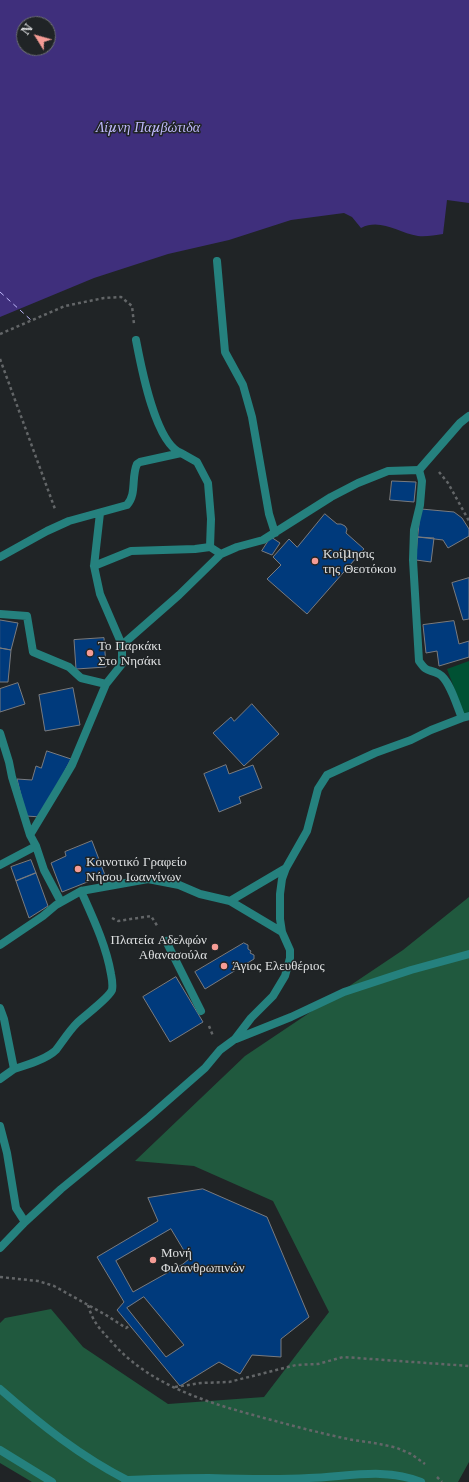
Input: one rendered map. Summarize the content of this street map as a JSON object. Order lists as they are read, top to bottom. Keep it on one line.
{"water":["Λίμνη Παμβώτιδα"],"places":["Κοίμησις της Θεοτόκου","Το Παρκάκι Στο Νησάκι","Κοινοτικό Γραφείο Νήσου Ιωαννίνων","Πλατεία Αδελφών Αθανασούλα","Άγιος Ελευθέριος","Μονή Φιλανθρωπινών"],"north":"top left"}
